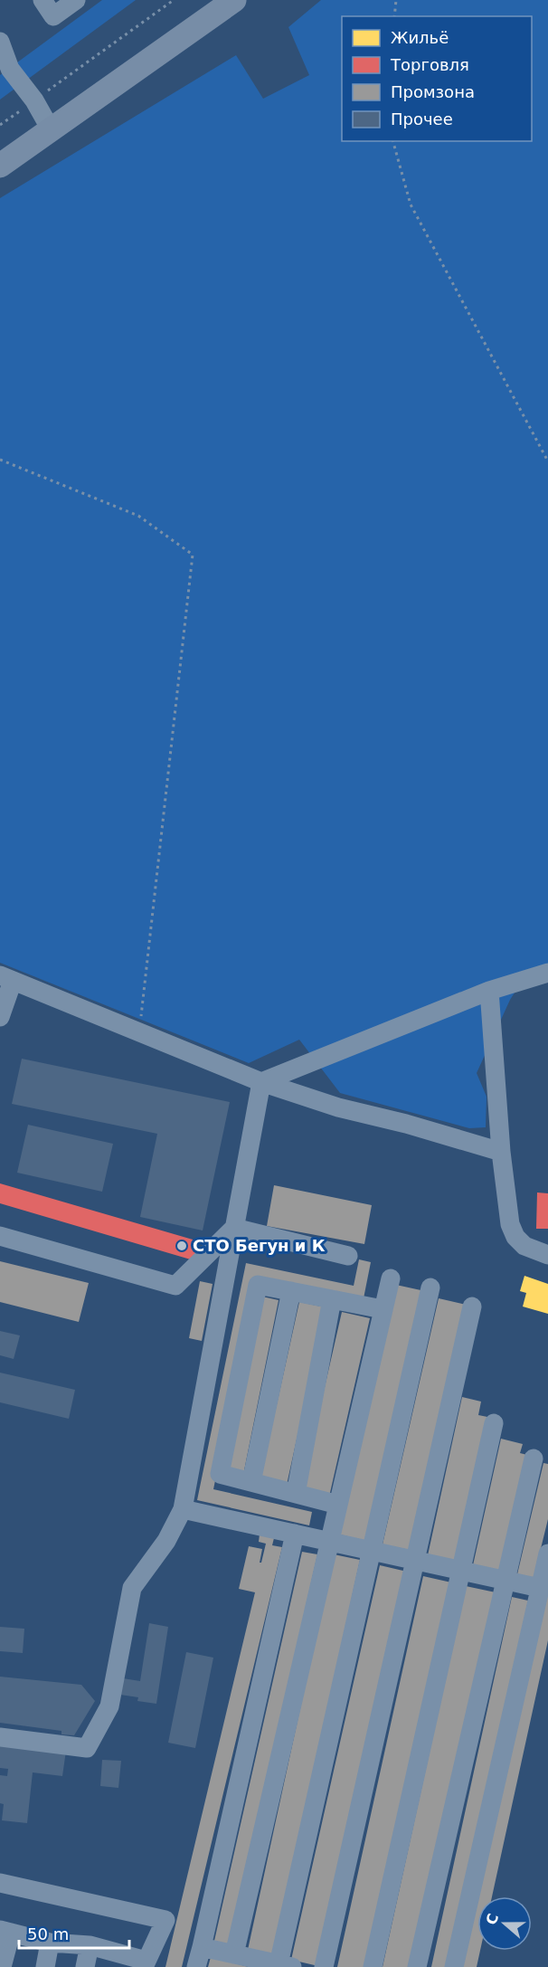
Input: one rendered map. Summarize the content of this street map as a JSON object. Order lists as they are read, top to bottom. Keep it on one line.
{"places":["СТО Бегун и К"],"legend":["Жильё","Торговля","Промзона","Прочее"],"scale_bar":"50 m","north":"left"}
